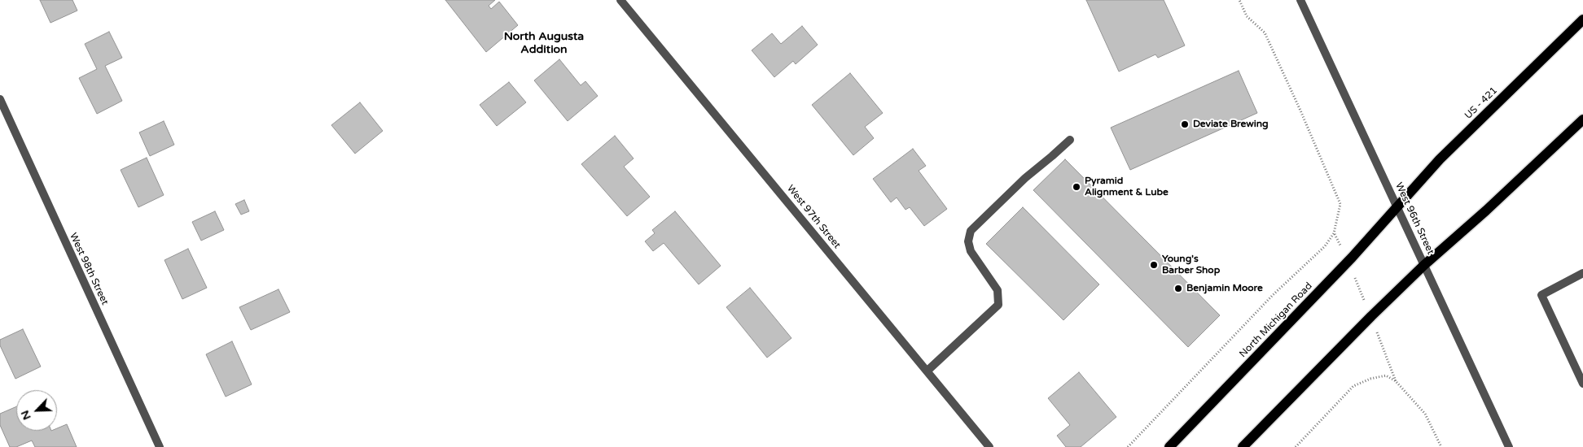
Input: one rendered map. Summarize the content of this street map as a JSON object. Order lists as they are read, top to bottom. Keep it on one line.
{"streets":{"main road":["US - 421","North Michigan Road"],"street":["West 97th Street","West 96th Street","West 98th Street"]},"crossings":[["US - 421","West 96th Street"],["US - 421","North Michigan Road"],["West 96th Street","North Michigan Road"]],"districts":["North Augusta Addition"],"places":["Deviate Brewing","Pyramid Alignment & Lube","Young's Barber Shop","Benjamin Moore"],"north":"bottom left"}
